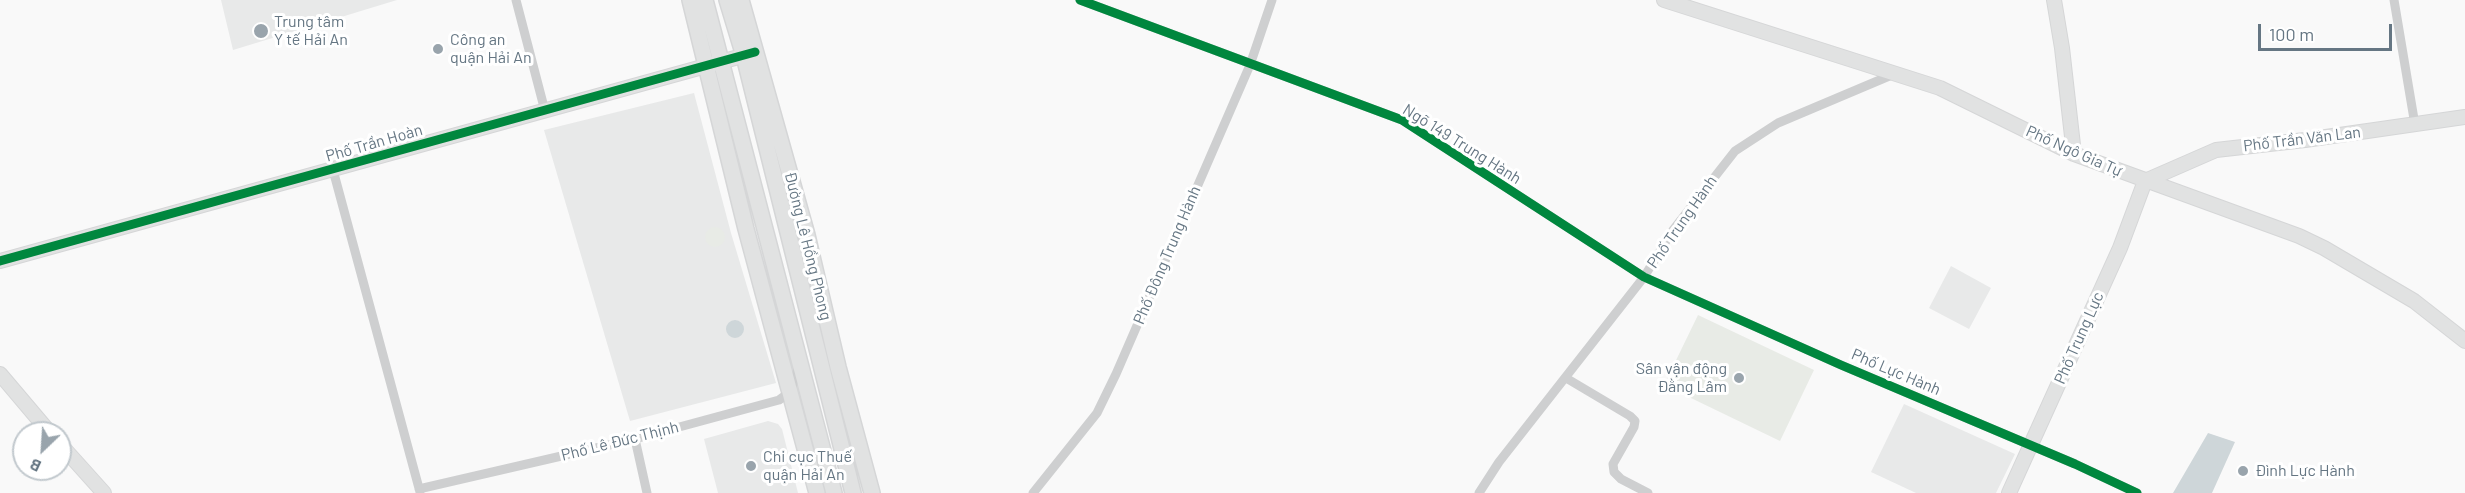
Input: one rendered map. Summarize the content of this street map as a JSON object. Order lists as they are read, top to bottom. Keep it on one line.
{"streets":{"main road":["Đường Lê Hồng Phong"],"street":["Phố Trần Văn Lan","Phố Trần Hoàn","Ngõ 149 Trung Hành","Phố Ngô Gia Tự","Phố Trung Hành","Phố Đông Trung Hành","Phố Trung Lực","Phố Lực Hành","Phố Lê Đức Thịnh"]},"crossings":[["Phố Trần Văn Lan","Phố Ngô Gia Tự"],["Phố Trần Văn Lan","Phố Trung Lực"],["Phố Trần Hoàn","Đường Lê Hồng Phong"],["Ngõ 149 Trung Hành","Phố Trung Hành"],["Ngõ 149 Trung Hành","Phố Đông Trung Hành"],["Ngõ 149 Trung Hành","Phố Lực Hành"],["Phố Ngô Gia Tự","Phố Trung Hành"],["Phố Ngô Gia Tự","Phố Trung Lực"],["Phố Trung Hành","Phố Lực Hành"],["Phố Trung Lực","Phố Lực Hành"]],"places":["Trung tâm Y tế Hải An","Công an quận Hải An","Sân vận động Đằng Lâm","Chi cục Thuế quận Hải An","Đình Lực Hành"],"scale_bar":"100 m","north":"bottom left"}
